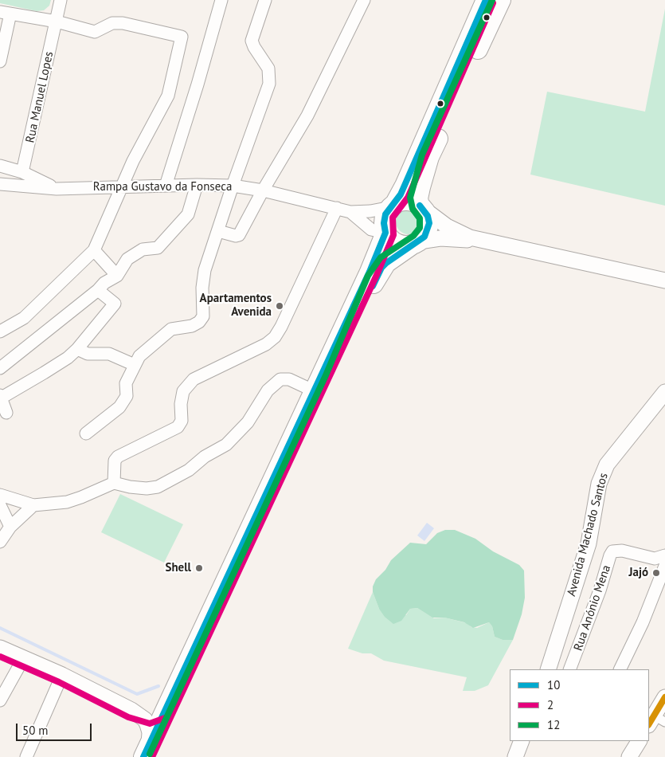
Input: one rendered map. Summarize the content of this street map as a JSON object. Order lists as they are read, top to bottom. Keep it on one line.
{"streets":{"street":["Rua Manuel Lopes","Rampa Gustavo da Fonseca","Avenida Machado Santos","Rua Anónio Mena"]},"crossings":[["Rua Manuel Lopes","Rampa Gustavo da Fonseca"]],"places":["Apartamentos Avenida","Shell","Jajó"],"lines":["transit line 10","transit line 12","transit line 2"],"legend":["10","2","12"],"scale_bar":"50 m"}
